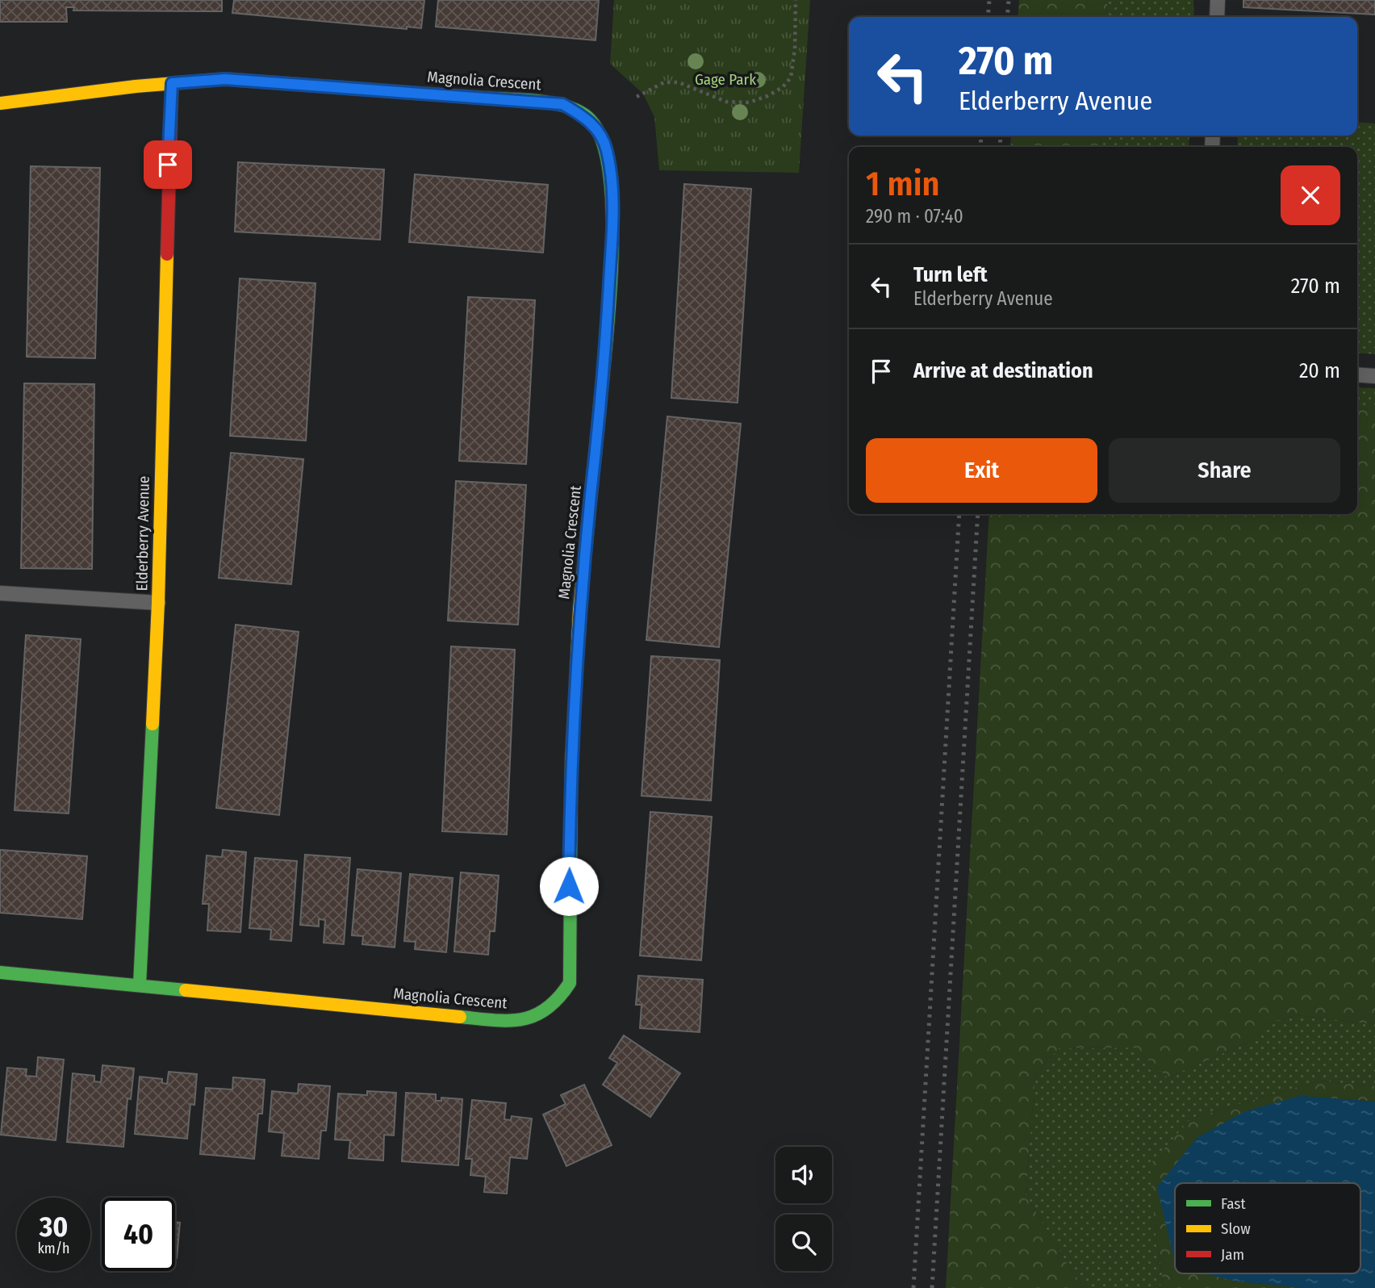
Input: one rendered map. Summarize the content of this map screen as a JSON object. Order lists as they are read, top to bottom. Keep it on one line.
{"streets":{"street":["Magnolia Crescent","Elderberry Avenue"]},"crossings":[["Magnolia Crescent","Elderberry Avenue"]],"parks":["Gage Park"],"legend":["Fast","Slow","Jam"],"page":{"turn":["270 m","Elderberry Avenue"],"heading":["1 min","290 m · 07:40"],"list":[{"name":"Turn left","note":"Elderberry Avenue","value":"270 m"},{"name":"Arrive at destination","value":"20 m"}],"buttons":["Exit","Share"],"speed":"30 km/h","limit":"40"}}
